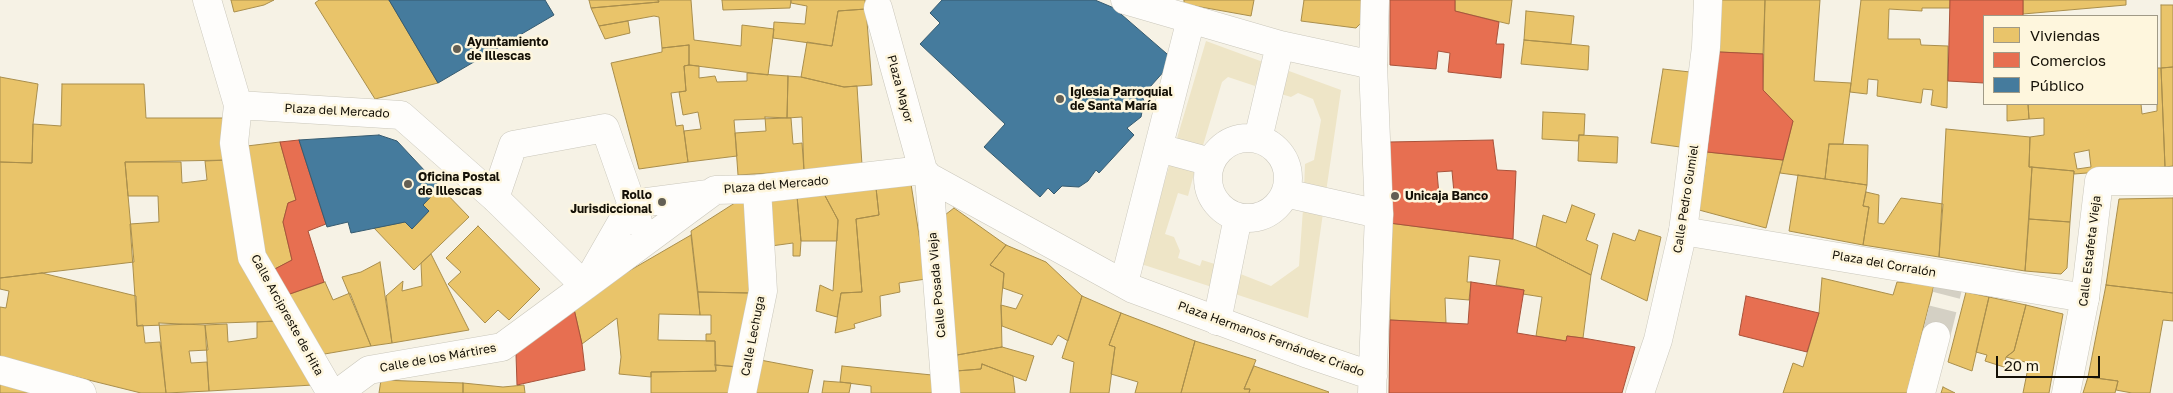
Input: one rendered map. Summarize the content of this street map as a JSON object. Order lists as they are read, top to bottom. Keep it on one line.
{"streets":{"street":["Plaza Mayor","Plaza del Mercado","Calle Pedro Gumiel","Calle Estafeta Vieja","Plaza del Corralón","Calle Posada Vieja","Calle Arcipreste de Hita","Calle Lechuga","Plaza Hermanos Fernández Criado","Calle de los Mártires"]},"crossings":[["Plaza Mayor","Plaza del Mercado"],["Plaza Mayor","Calle Posada Vieja"],["Plaza Mayor","Plaza Hermanos Fernández Criado"],["Plaza del Mercado","Calle Posada Vieja"],["Plaza del Mercado","Calle Arcipreste de Hita"],["Plaza del Mercado","Calle Lechuga"],["Plaza del Mercado","Plaza Hermanos Fernández Criado"],["Plaza del Mercado","Calle de los Mártires"],["Calle Pedro Gumiel","Plaza del Corralón"],["Calle Estafeta Vieja","Plaza del Corralón"],["Calle Posada Vieja","Plaza Hermanos Fernández Criado"]],"places":["Ayuntamiento de Illescas","Iglesia Parroquial de Santa María","Oficina Postal de Illescas","Unicaja Banco","Rollo Jurisdiccional"],"legend":["Viviendas","Comercios","Público"],"scale_bar":"20 m"}
